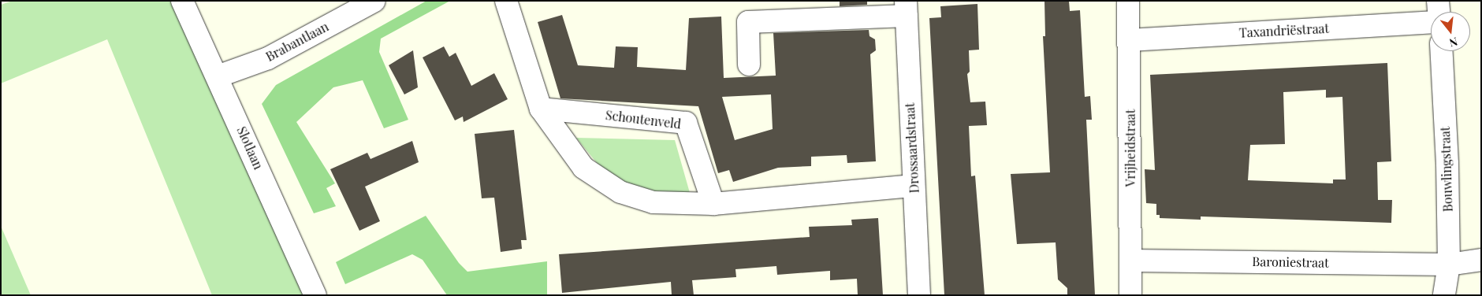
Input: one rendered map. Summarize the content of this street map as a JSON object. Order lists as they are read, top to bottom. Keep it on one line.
{"streets":{"street":["Taxandriëstraat","Brabantlaan","Schoutenveld","Slotlaan","Drossaardstraat","Vrijheidstraat","Bouwlingstraat","Baroniestraat"]},"crossings":[["Taxandriëstraat","Vrijheidstraat"],["Brabantlaan","Slotlaan"],["Vrijheidstraat","Baroniestraat"],["Bouwlingstraat","Baroniestraat"]],"north":"bottom"}
